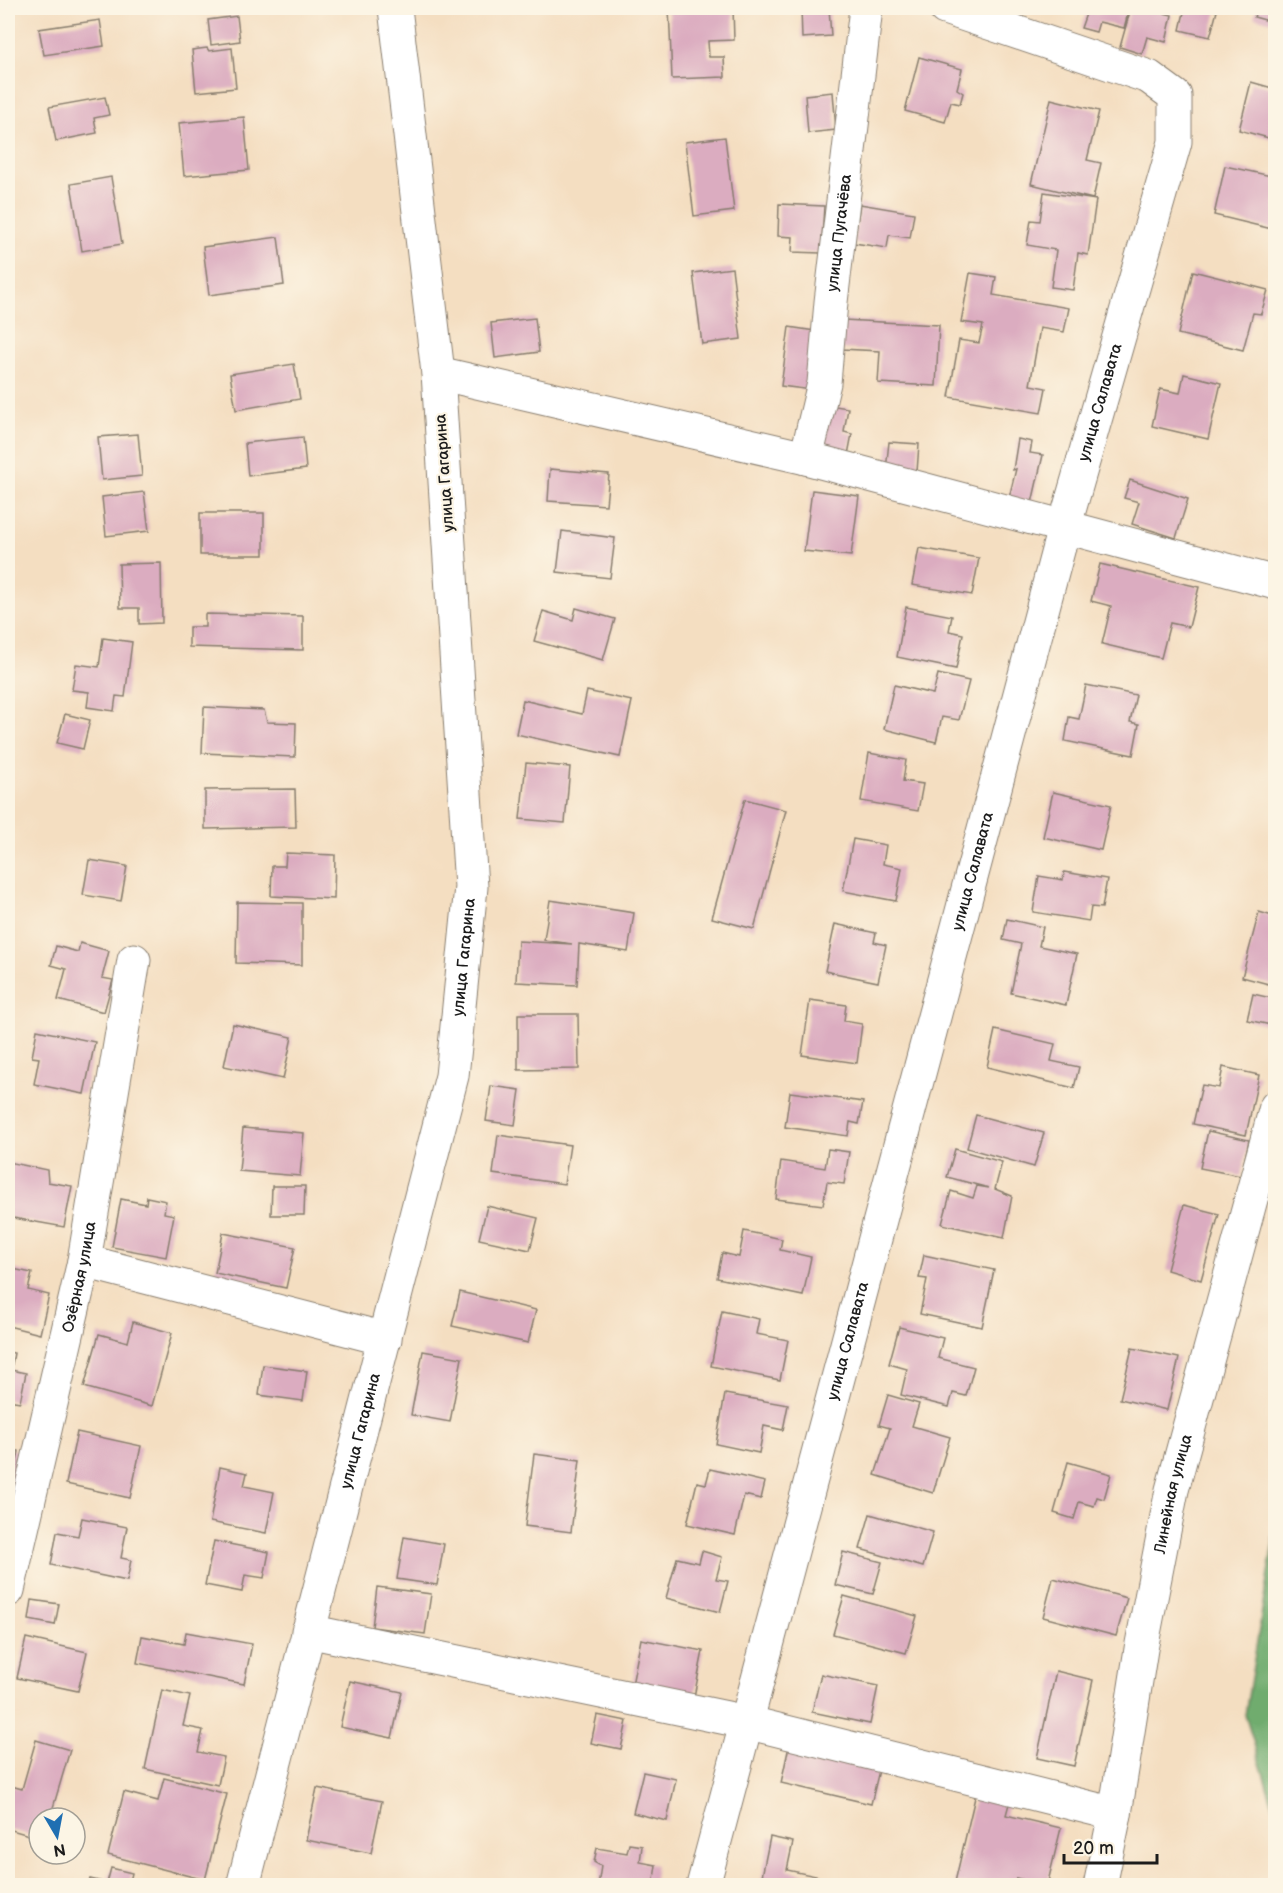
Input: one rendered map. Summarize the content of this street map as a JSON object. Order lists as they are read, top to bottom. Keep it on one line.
{"streets":{"street":["улица Пугачёва","улица Салавата","улица Гагарина","Озёрная улица","Линейная улица"]},"scale_bar":"20 m","north":"bottom"}
